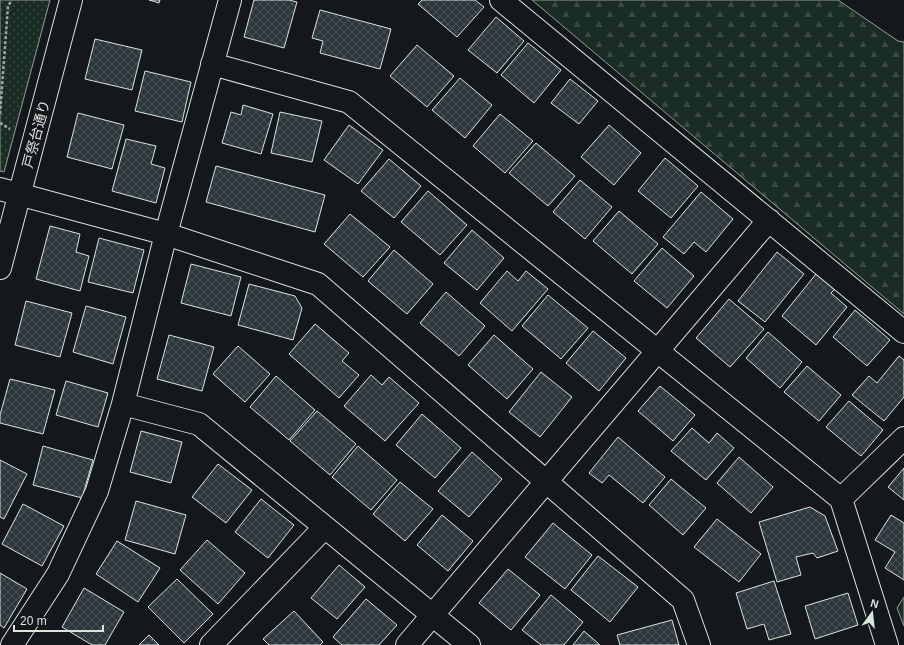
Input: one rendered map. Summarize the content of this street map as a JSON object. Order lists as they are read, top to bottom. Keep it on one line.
{"streets":{"street":["戸祭台通り"]},"scale_bar":"20 m","north":"top"}
